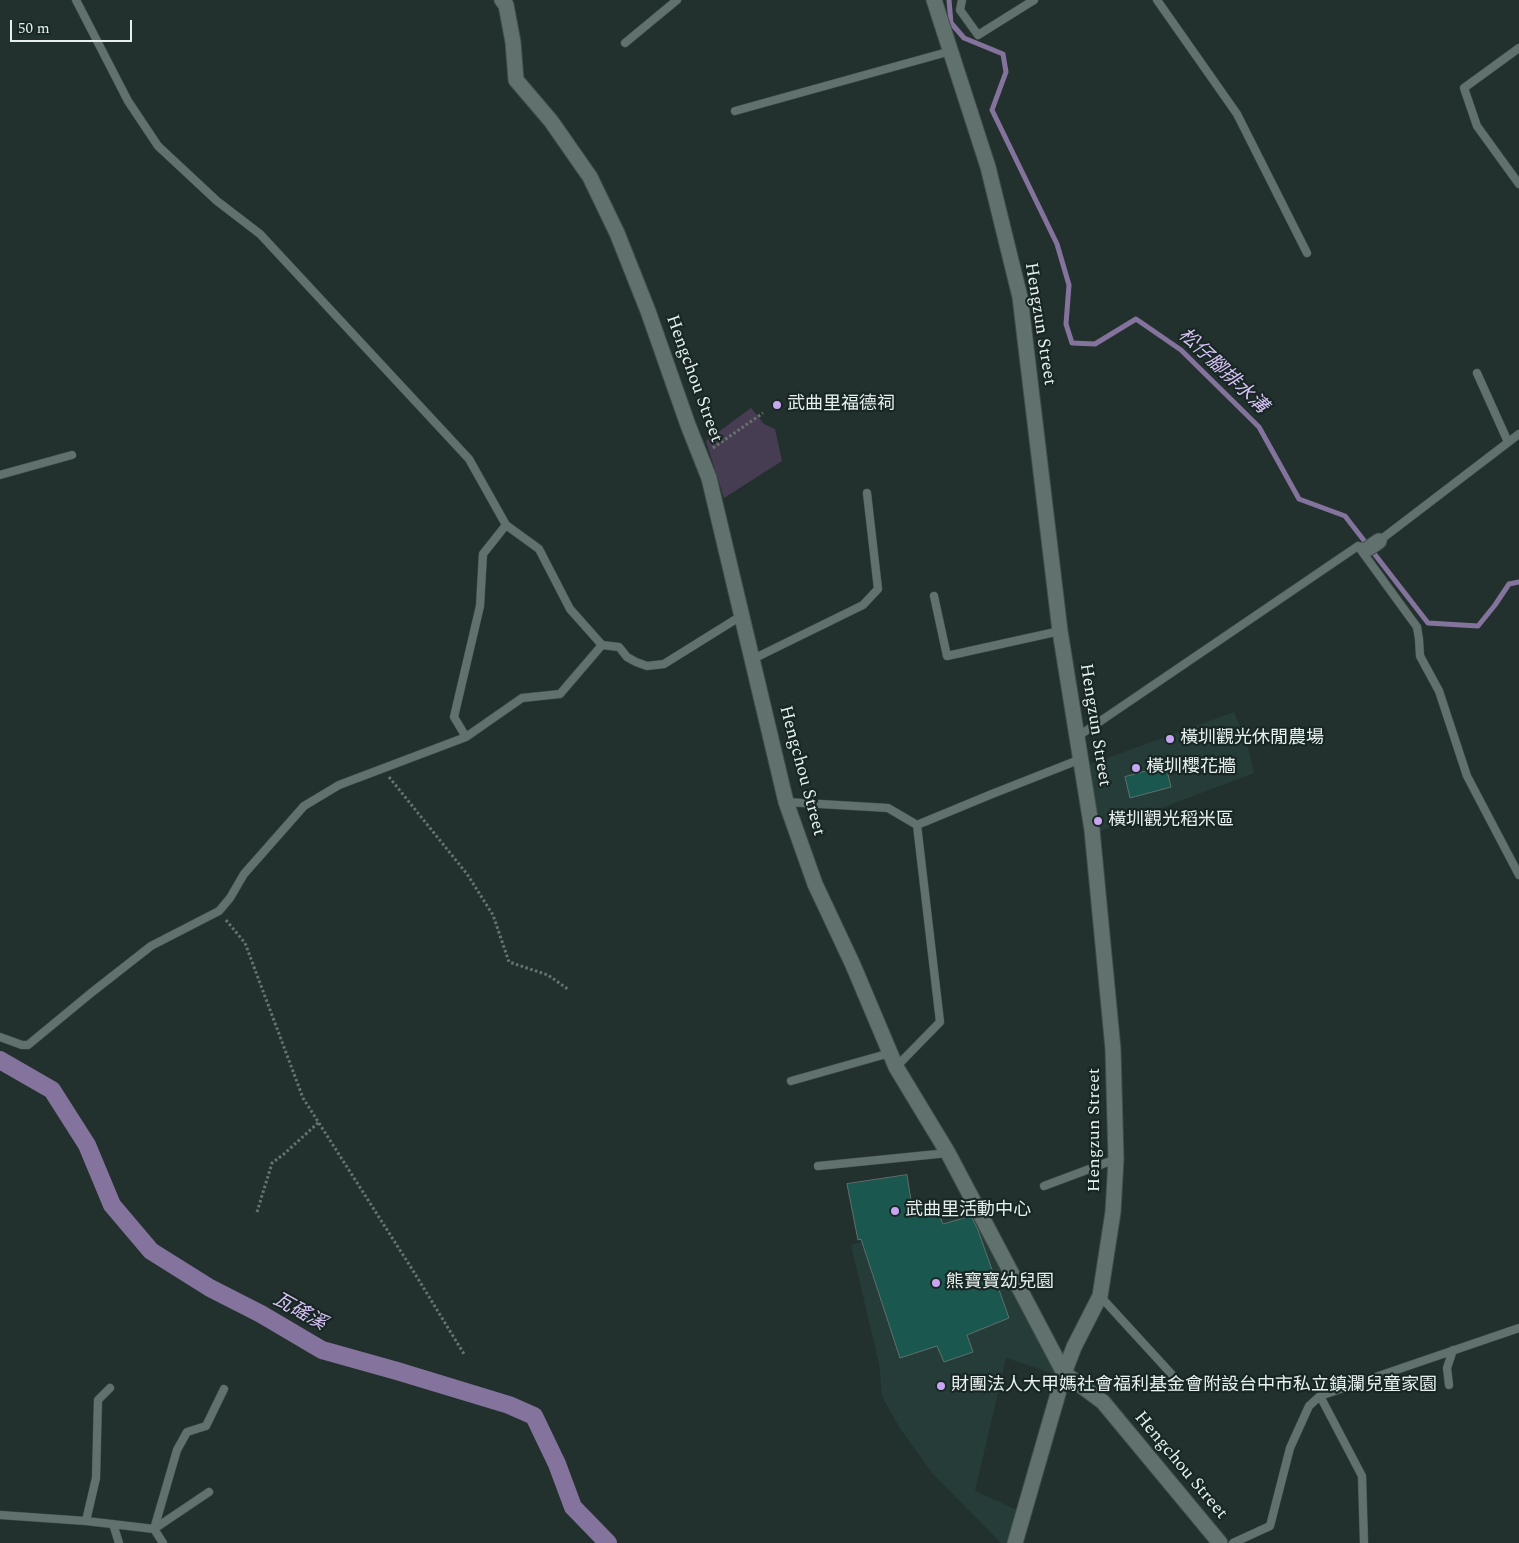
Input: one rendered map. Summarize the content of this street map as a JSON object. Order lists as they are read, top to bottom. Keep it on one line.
{"streets":{"street":["Hengzun Street","Hengchou Street"]},"crossings":[["Hengzun Street","Hengchou Street"]],"water":["松仔腳排水溝","瓦磘溪"],"places":["武曲里福德祠","橫圳觀光休閒農場","橫圳櫻花牆","橫圳觀光稻米區","武曲里活動中心","熊寶寶幼兒園","財團法人大甲媽社會福利基金會附設台中市私立鎮瀾兒童家園"],"scale_bar":"50 m"}
